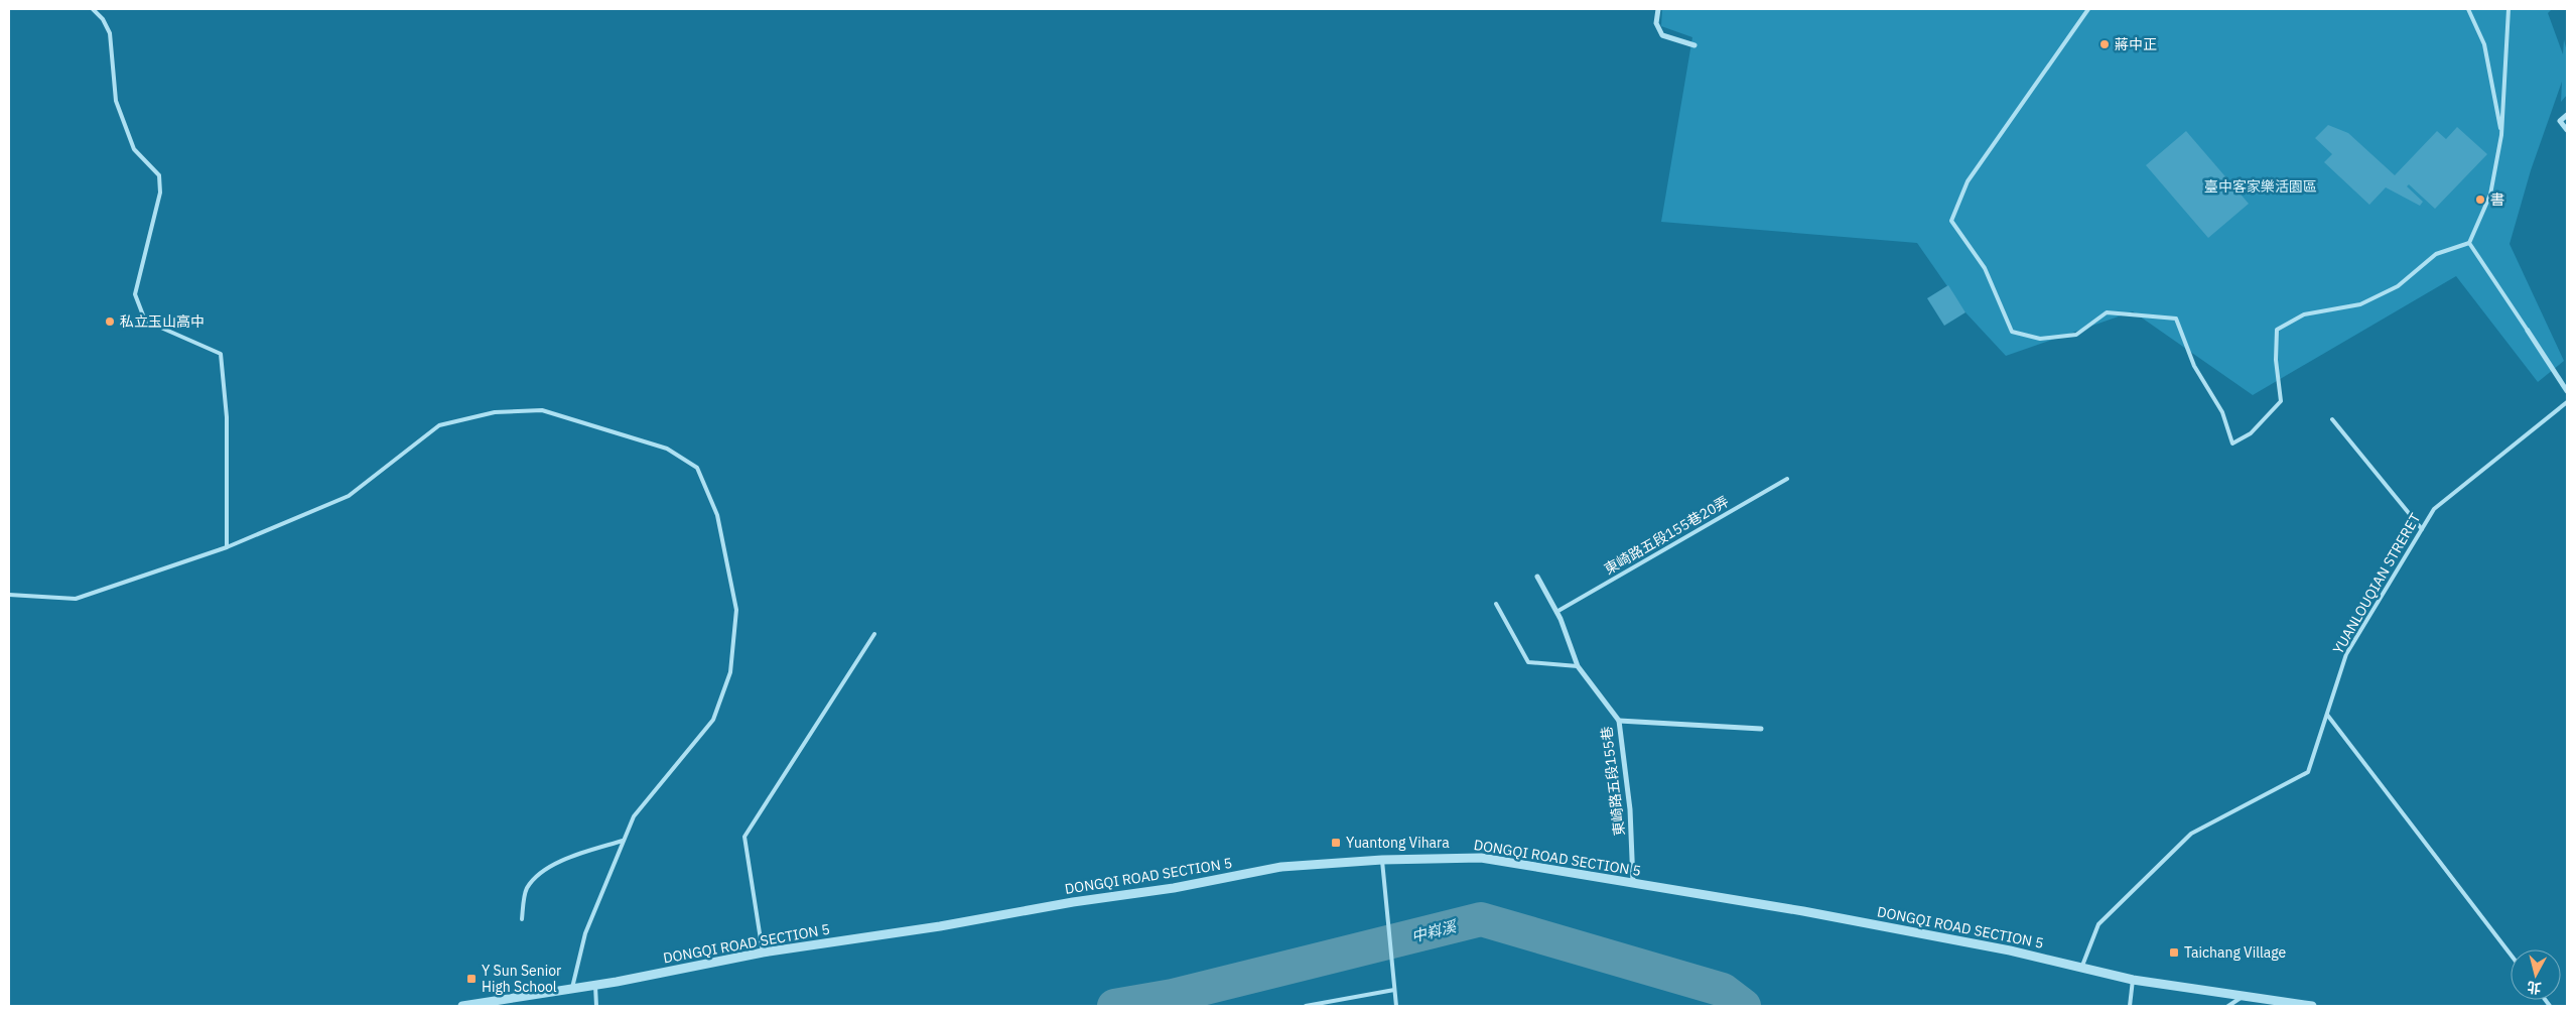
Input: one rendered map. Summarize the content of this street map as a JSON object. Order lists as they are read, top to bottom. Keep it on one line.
{"streets":{"street":["東崎路五段155巷","DONGQI ROAD SECTION 5"],"lane":["東崎路五段155巷20弄","YUANLOUQIAN STRERET"]},"crossings":[["東崎路五段155巷20弄","東崎路五段155巷"],["YUANLOUQIAN STRERET","DONGQI ROAD SECTION 5"],["東崎路五段155巷","DONGQI ROAD SECTION 5"]],"water":["中嵙溪"],"parks":["臺中客家樂活園區"],"places":{"other":["蔣中正","書","私立玉山高中"],"transit":["Yuantong Vihara","Taichang Village","Y Sun Senior High School"]},"north":"bottom"}
